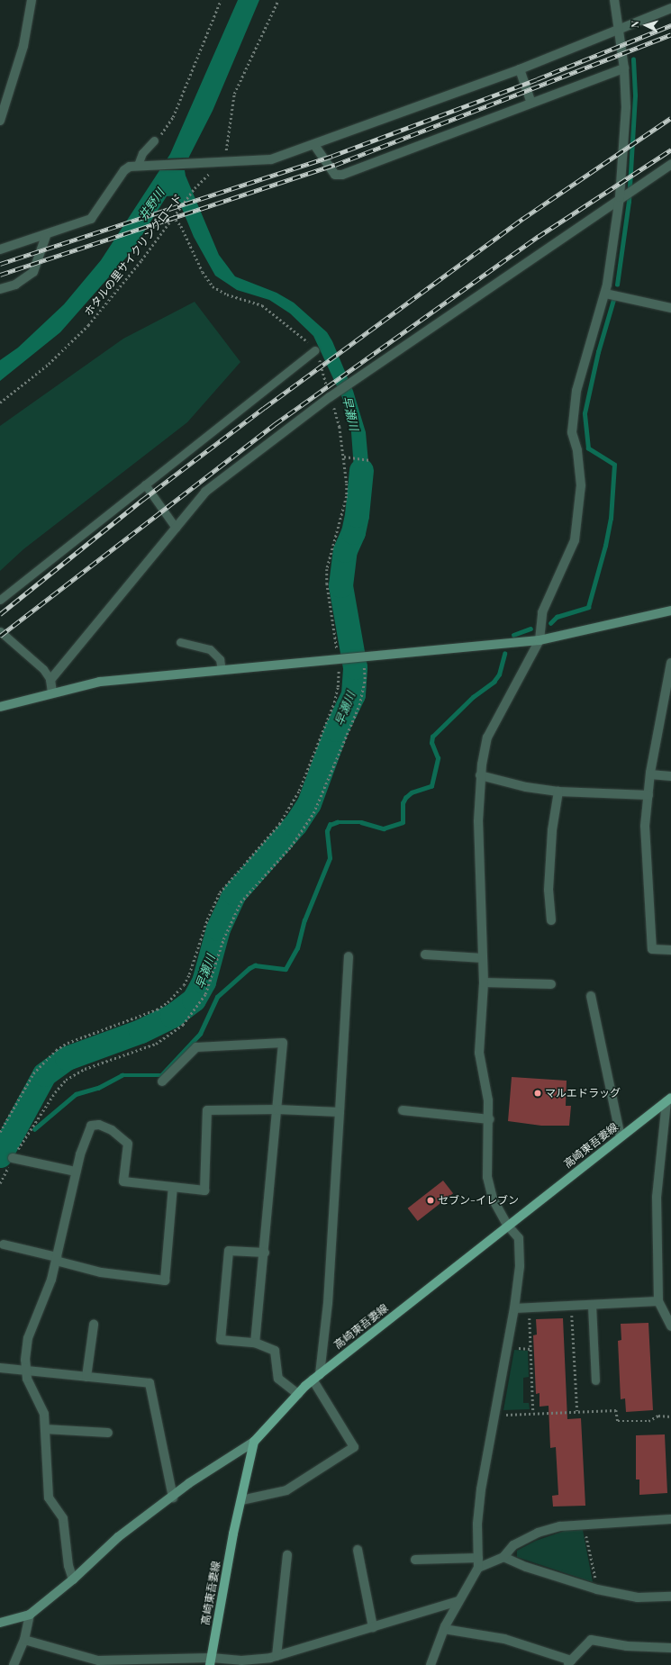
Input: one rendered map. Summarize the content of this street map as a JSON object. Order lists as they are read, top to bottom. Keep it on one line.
{"streets":{"main road":["高崎東吾妻線"],"path":["ホタルの里サイクリングロード"]},"water":["井野川","早瀬川"],"places":["マルエドラッグ","セブン-イレブン"],"north":"left"}
